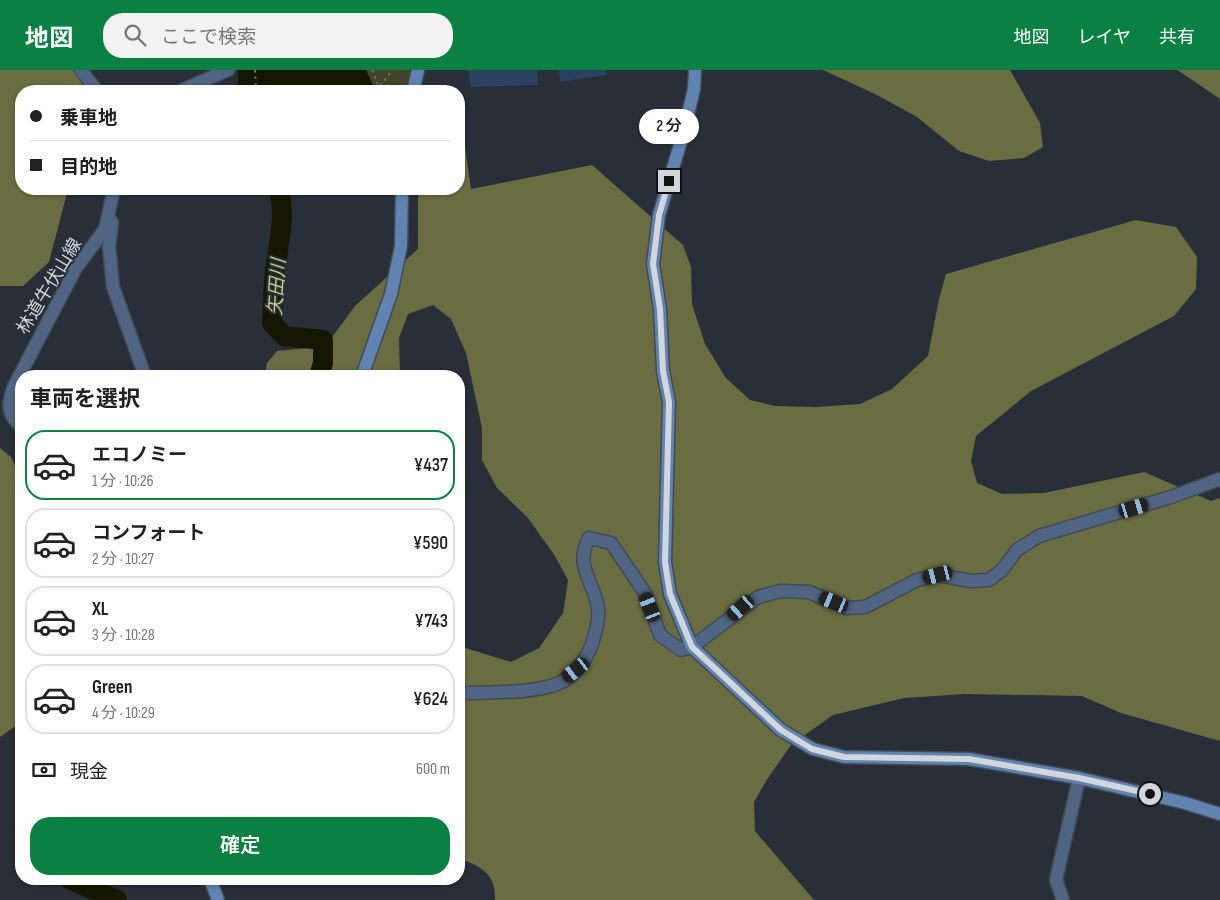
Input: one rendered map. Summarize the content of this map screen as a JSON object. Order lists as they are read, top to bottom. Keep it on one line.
{"streets":{"street":["林道牛伏山線"]},"water":["矢田川"],"page":{"header":"地図","search":"ここで検索","nav":["地図","レイヤ","共有"],"banner":["乗車地","目的地"],"bubble":"2 分","heading":"車両を選択","list":[{"name":"エコノミー","note":"1 分 · 10:26","value":"¥437"},{"name":"コンフォート","note":"2 分 · 10:27","value":"¥590"},{"name":"XL","note":"3 分 · 10:28","value":"¥743"},{"name":"Green","note":"4 分 · 10:29","value":"¥624"}],"pay":["現金","600 m"],"buttons":"確定"}}
